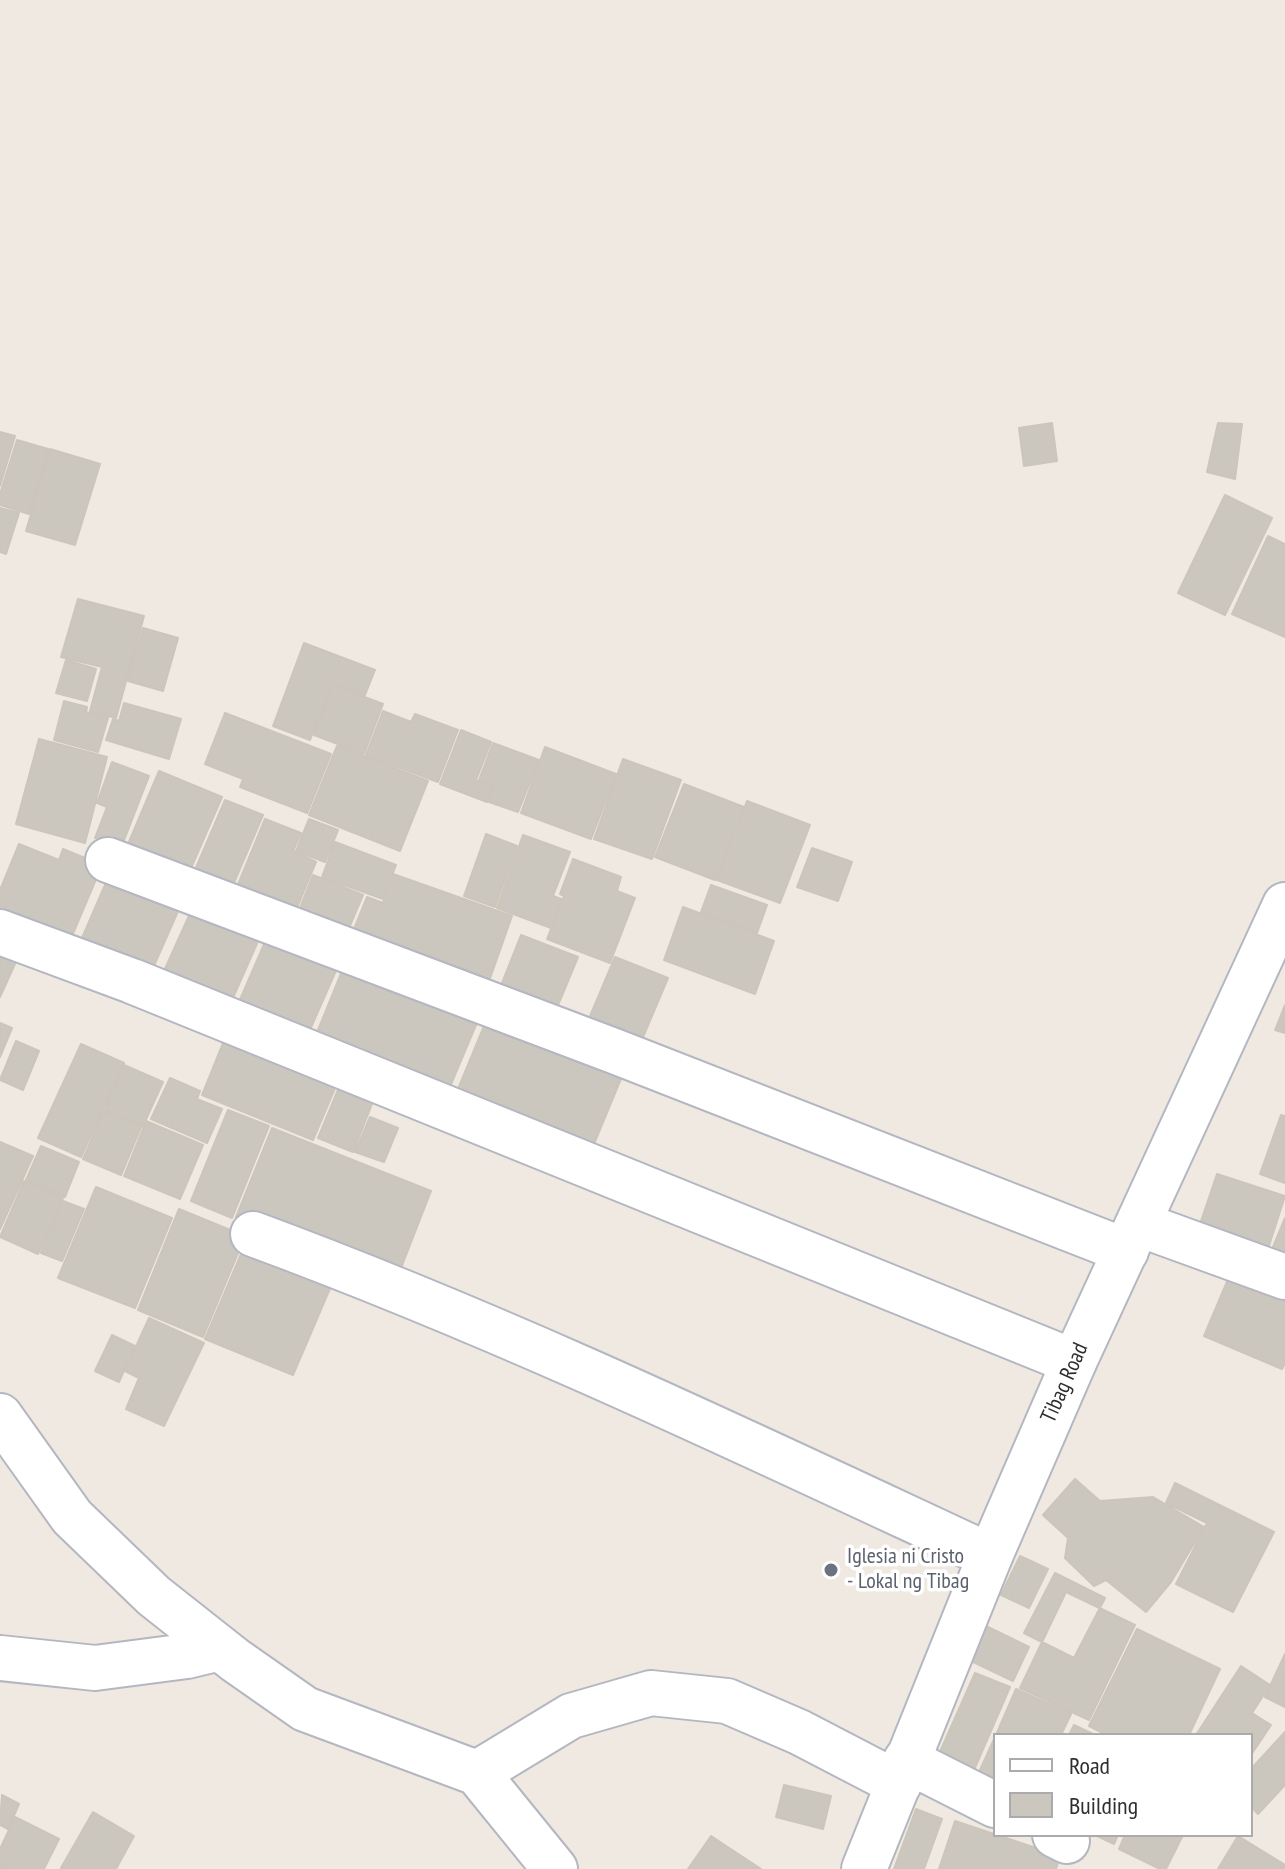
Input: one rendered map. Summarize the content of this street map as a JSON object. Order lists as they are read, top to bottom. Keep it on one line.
{"streets":{"street":["Tibag Road"]},"places":["Iglesia ni Cristo - Lokal ng Tibag"],"legend":["Road","Building"]}
